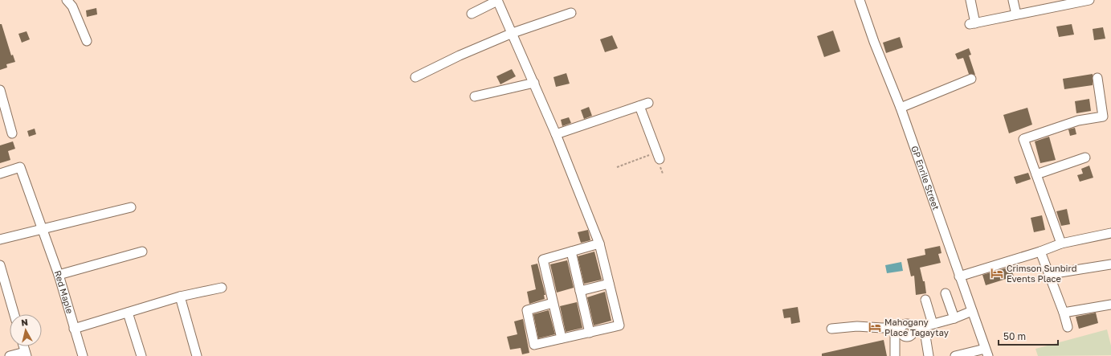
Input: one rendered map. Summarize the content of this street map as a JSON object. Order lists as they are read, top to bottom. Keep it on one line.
{"streets":{"street":["GP Enrile Street","Red Maple"]},"places":{"hotel":["Crimson Sunbird Events Place","Mahogany Place Tagaytay"]},"scale_bar":"50 m","north":"top"}
